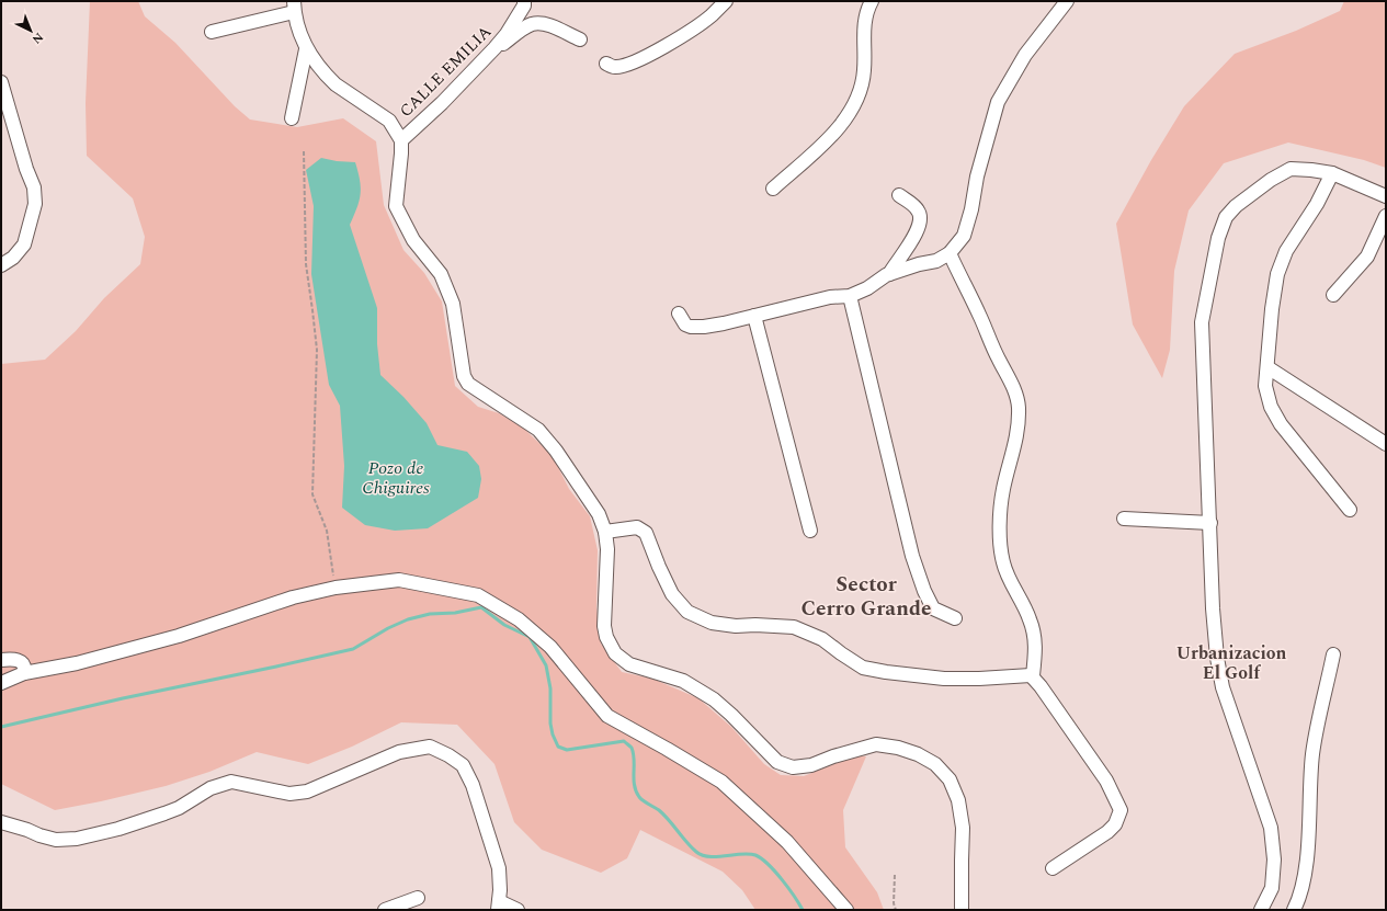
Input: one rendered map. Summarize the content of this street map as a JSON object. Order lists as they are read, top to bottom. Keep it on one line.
{"streets":{"street":["CALLE EMILIA"]},"districts":["Sector Cerro Grande","Urbanizacion El Golf"],"water":["Pozo de Chiguires"],"north":"bottom right"}
